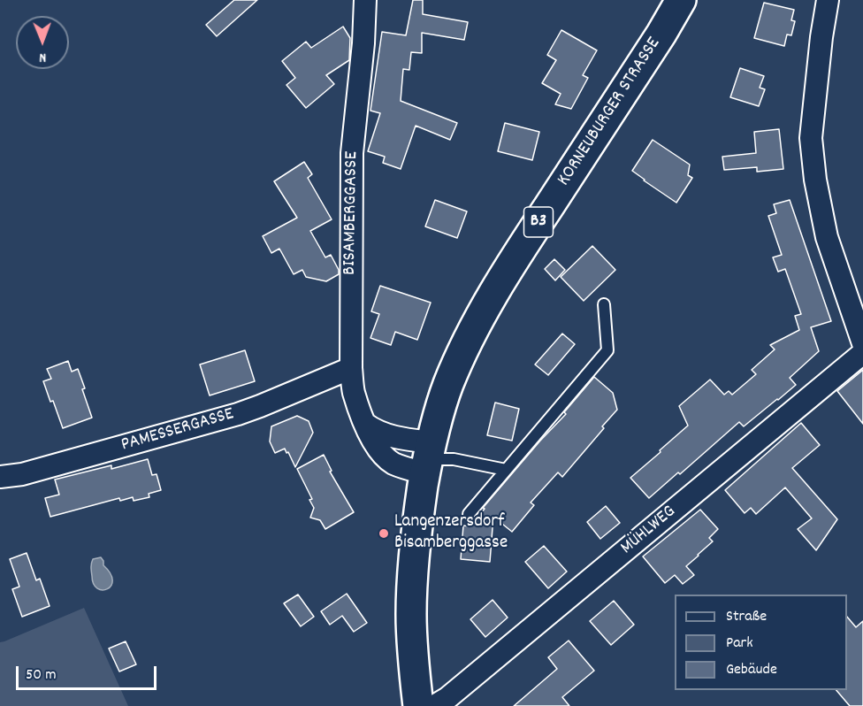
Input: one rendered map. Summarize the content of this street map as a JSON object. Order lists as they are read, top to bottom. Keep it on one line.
{"streets":{"main road":["KORNEUBURGER STRASSE","B3"],"street":["BISAMBERGGASSE","PAMESSERGASSE","MÜHLWEG"]},"crossings":[["KORNEUBURGER STRASSE","BISAMBERGGASSE"],["BISAMBERGGASSE","PAMESSERGASSE"]],"places":["Langenzersdorf Bisamberggasse"],"legend":["Straße","Park","Gebäude"],"scale_bar":"50 m","north":"bottom"}
